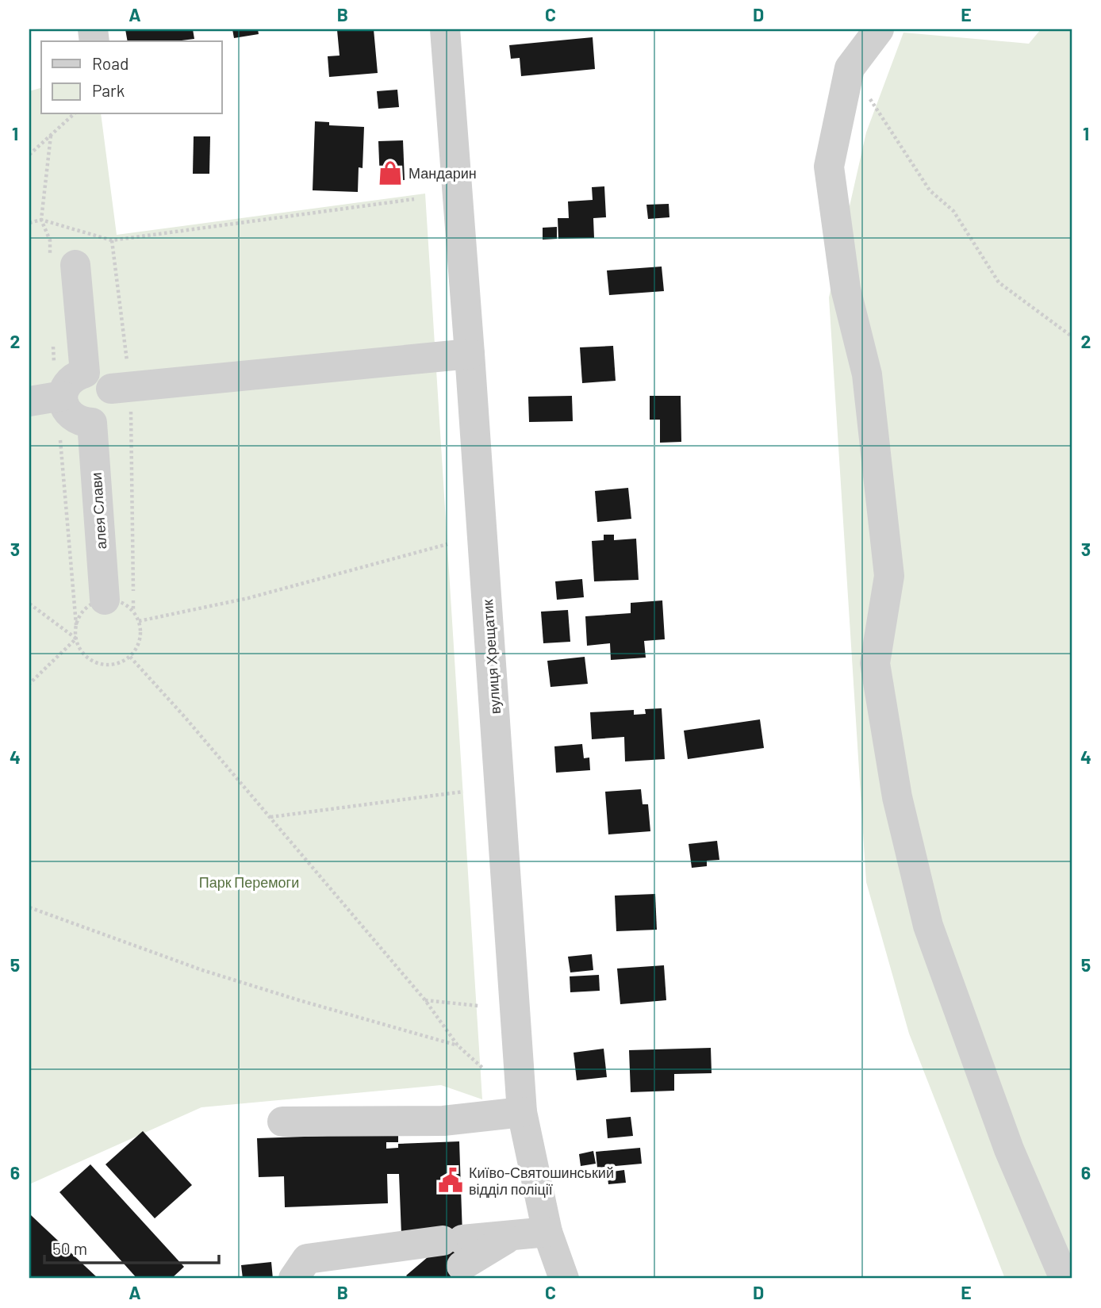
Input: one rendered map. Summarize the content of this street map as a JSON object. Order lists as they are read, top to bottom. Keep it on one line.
{"streets":{"street":["алея Слави","вулиця Хрещатик"]},"parks":["Парк Перемоги"],"places":{"shop":["Мандарин"],"public building":["Київо-Святошинський відділ поліції"]},"legend":["Road","Park"],"scale_bar":"50 m","grid":{"columns":["A","B","C","D","E"],"rows":["1","2","3","4","5","6"]}}
